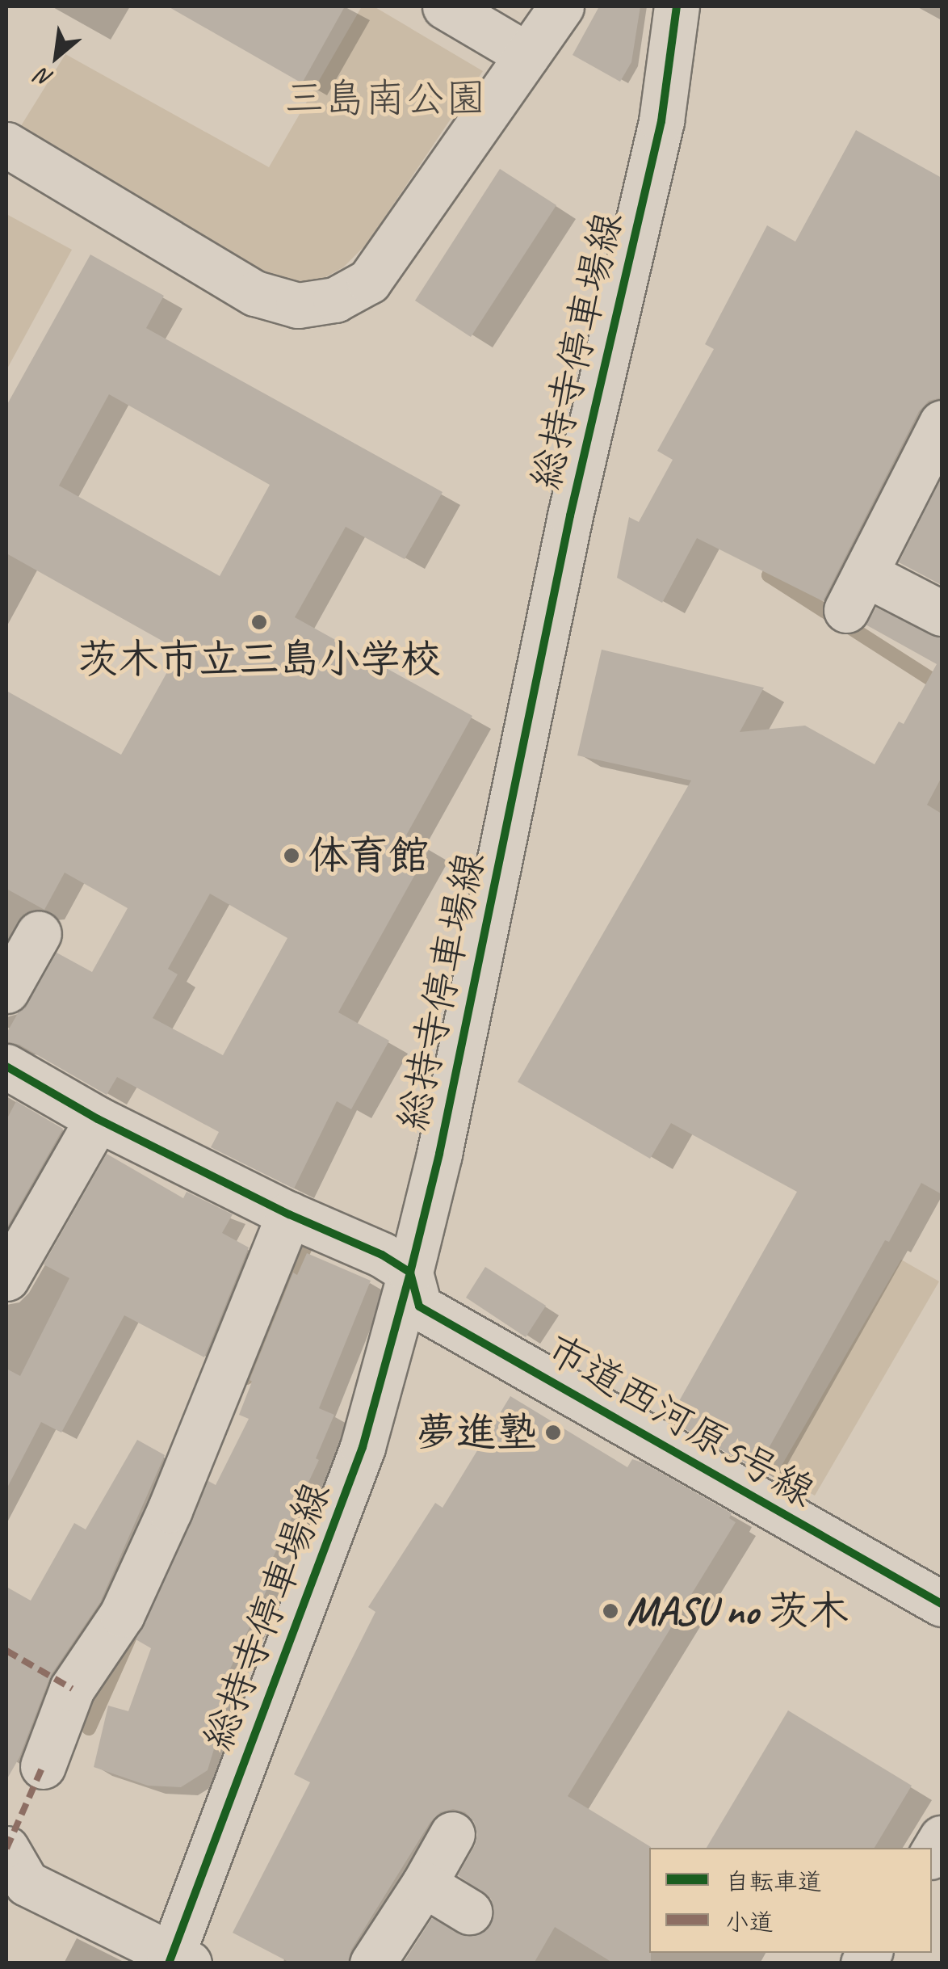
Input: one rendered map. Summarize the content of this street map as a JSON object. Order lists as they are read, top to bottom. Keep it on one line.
{"streets":{"street":["総持寺停車場線","市道西河原5号線"]},"crossings":[["総持寺停車場線","市道西河原5号線"]],"parks":["三島南公園"],"places":["茨木市立三島小学校","体育館","夢進塾","MASU no 茨木"],"legend":["自転車道","小道"],"north":"bottom left"}
